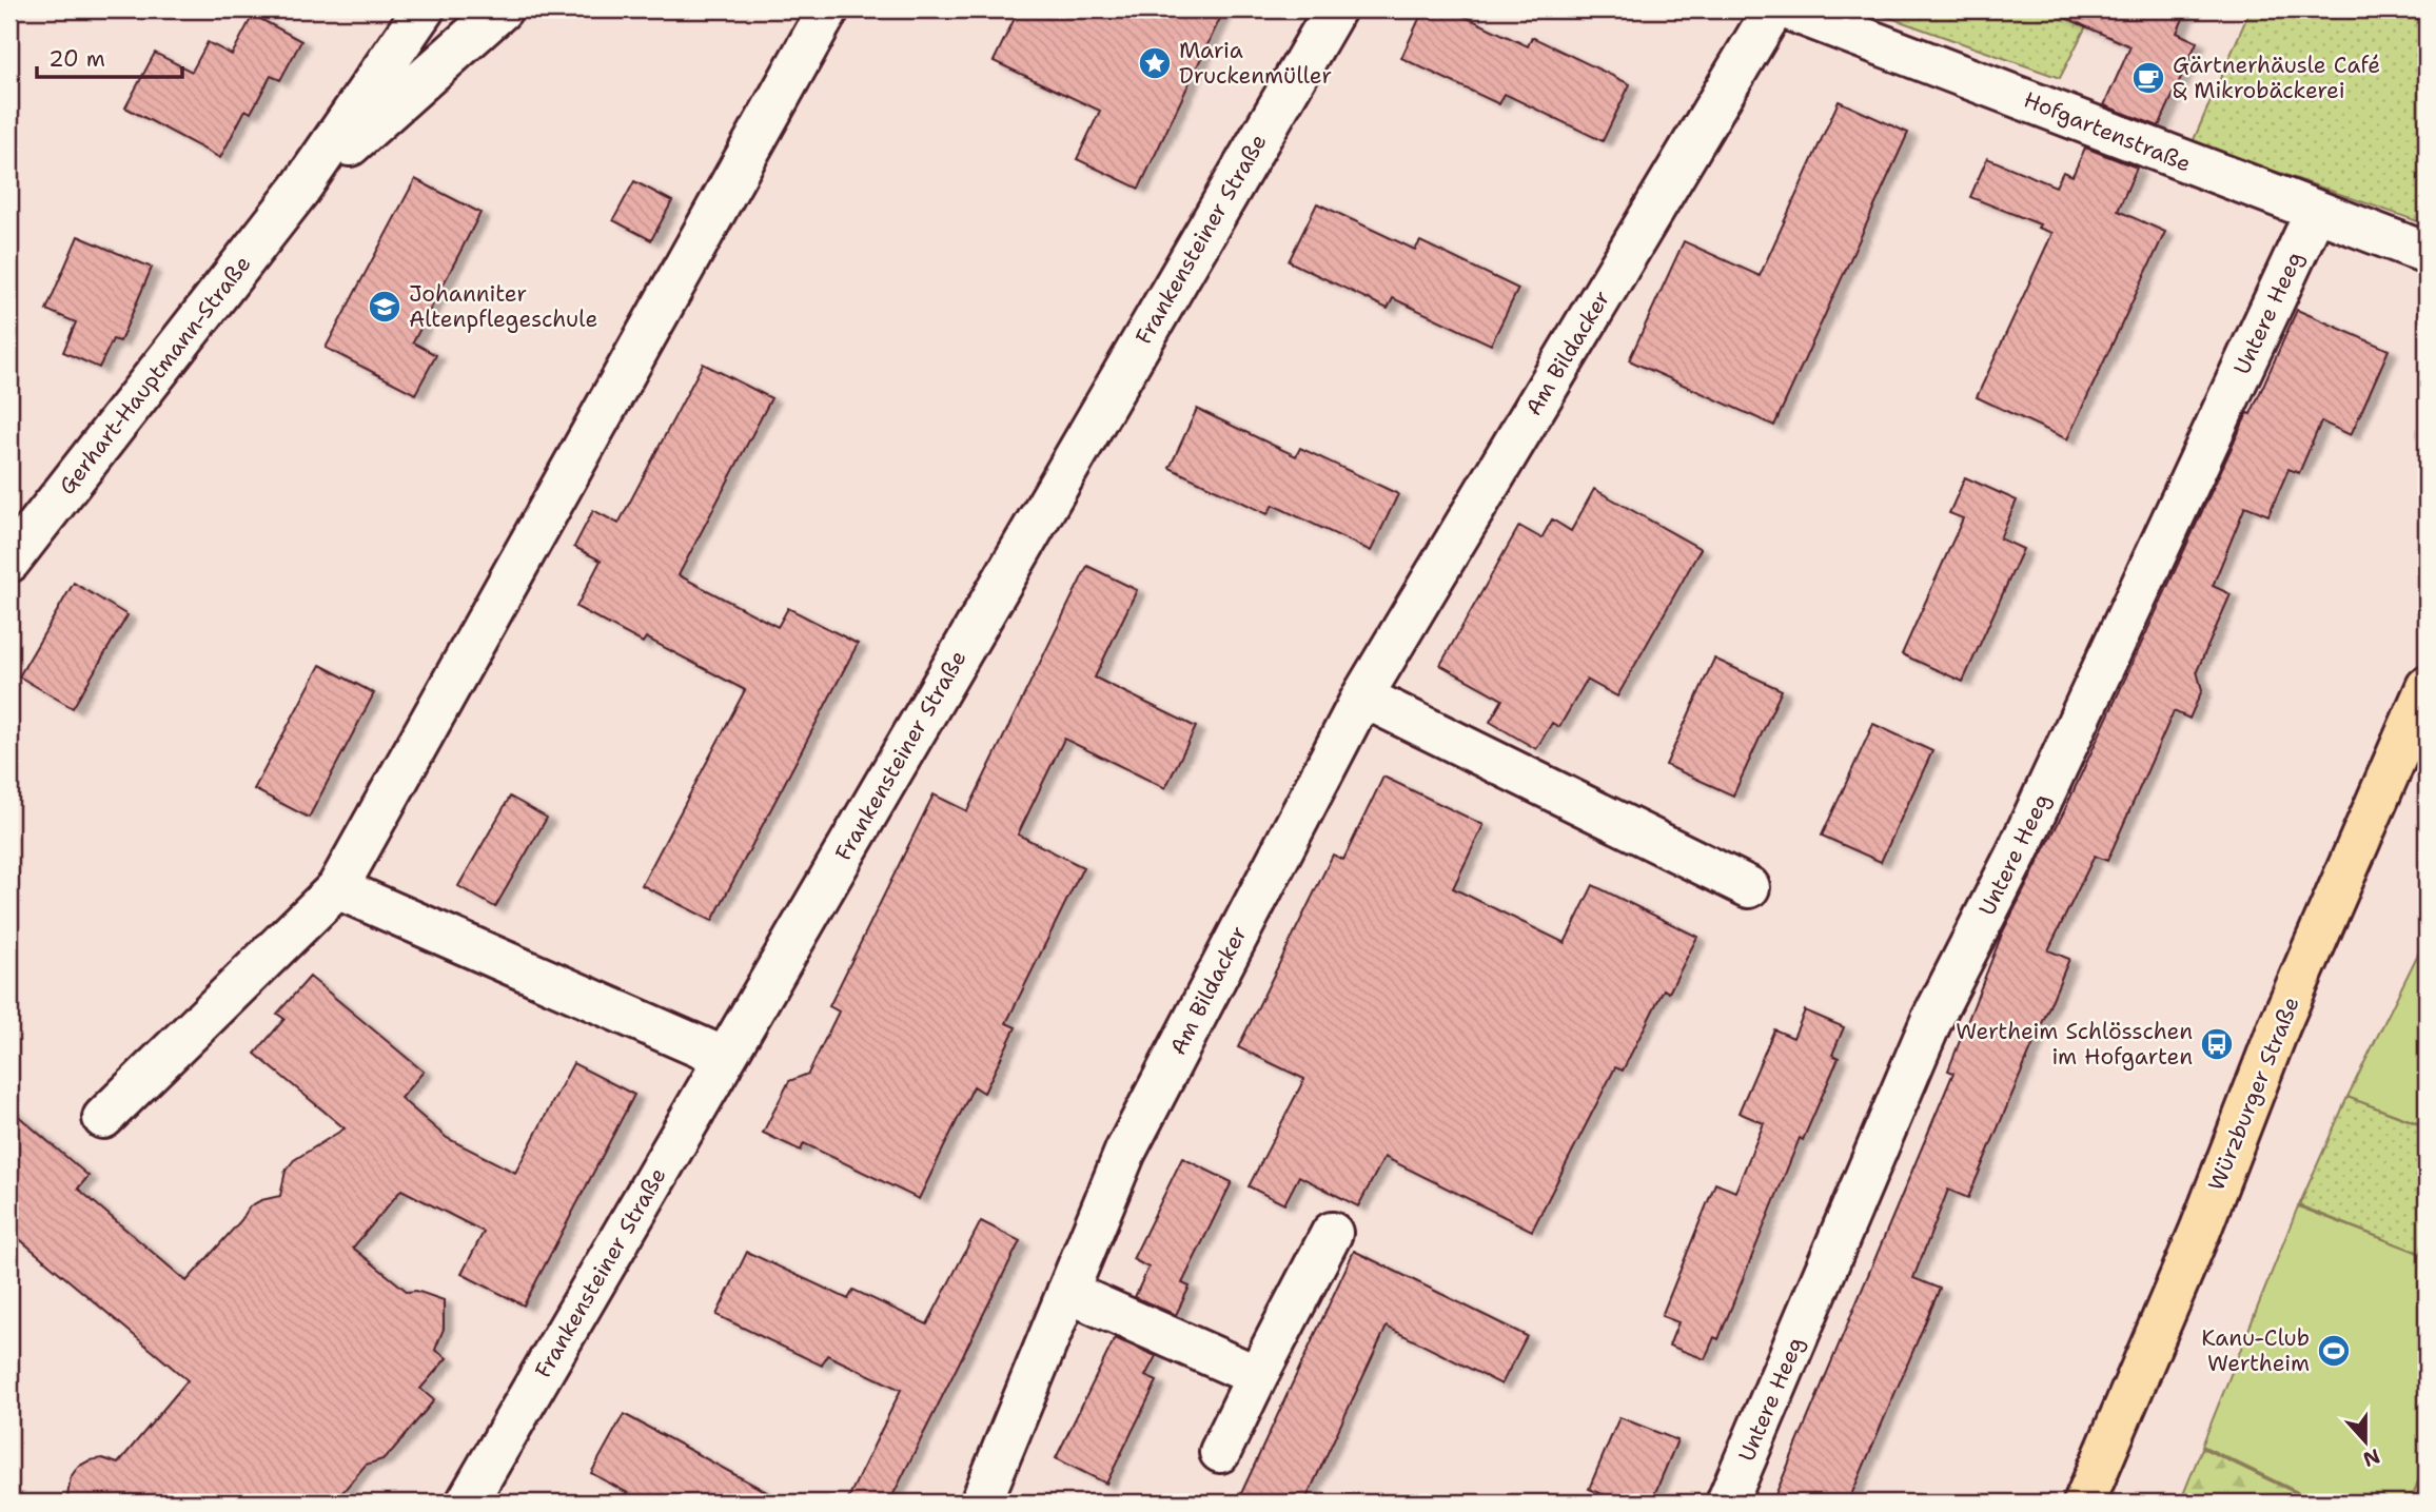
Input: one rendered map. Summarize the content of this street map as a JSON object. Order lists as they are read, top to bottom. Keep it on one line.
{"streets":{"main road":["Würzburger Straße"],"street":["Hofgartenstraße","Frankensteiner Straße","Untere Heeg","Am Bildacker","Gerhart-Hauptmann-Straße"]},"crossings":[["Hofgartenstraße","Untere Heeg"]],"places":{"place":["Maria Druckenmüller"],"cafe":["Gärtnerhäusle Café & Mikrobäckerei"],"school or university":["Johanniter Altenpflegeschule"],"bus stop":["Wertheim Schlösschen im Hofgarten"],"sports":["Kanu-Club Wertheim"]},"scale_bar":"20 m","north":"bottom"}
